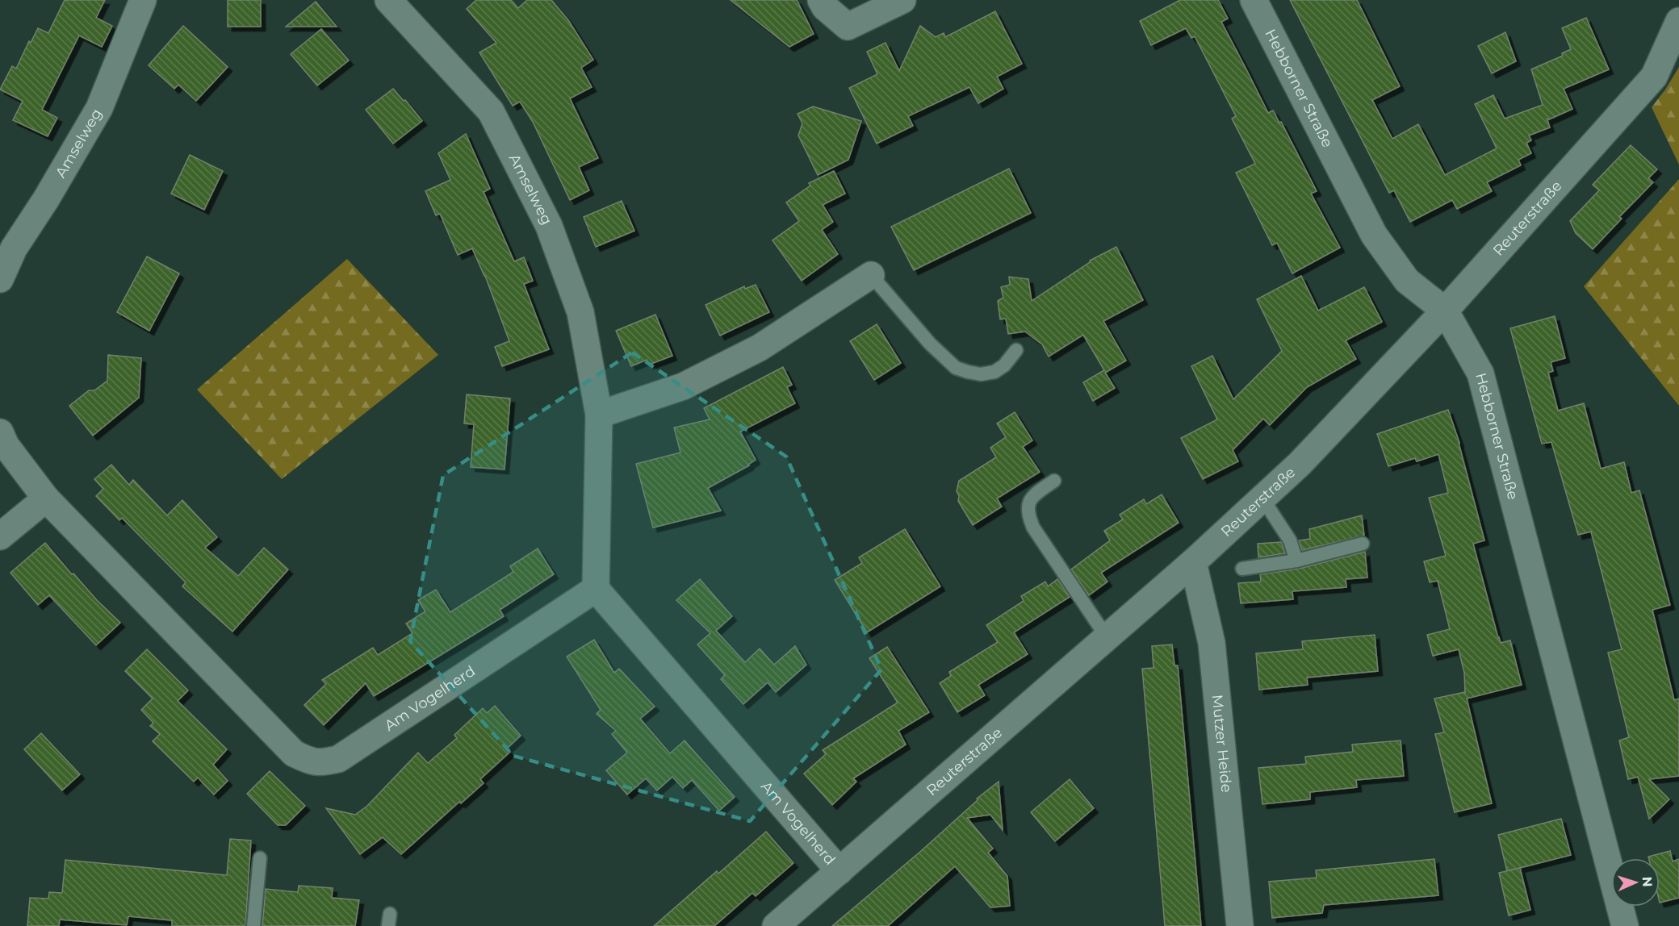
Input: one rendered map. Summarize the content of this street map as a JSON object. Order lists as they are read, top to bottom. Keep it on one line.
{"streets":{"street":["Hebborner Straße","Amselweg","Reuterstraße","Am Vogelherd","Mutzer Heide"]},"crossings":[["Hebborner Straße","Reuterstraße"],["Amselweg","Am Vogelherd"],["Reuterstraße","Am Vogelherd"],["Reuterstraße","Mutzer Heide"]],"north":"right"}
